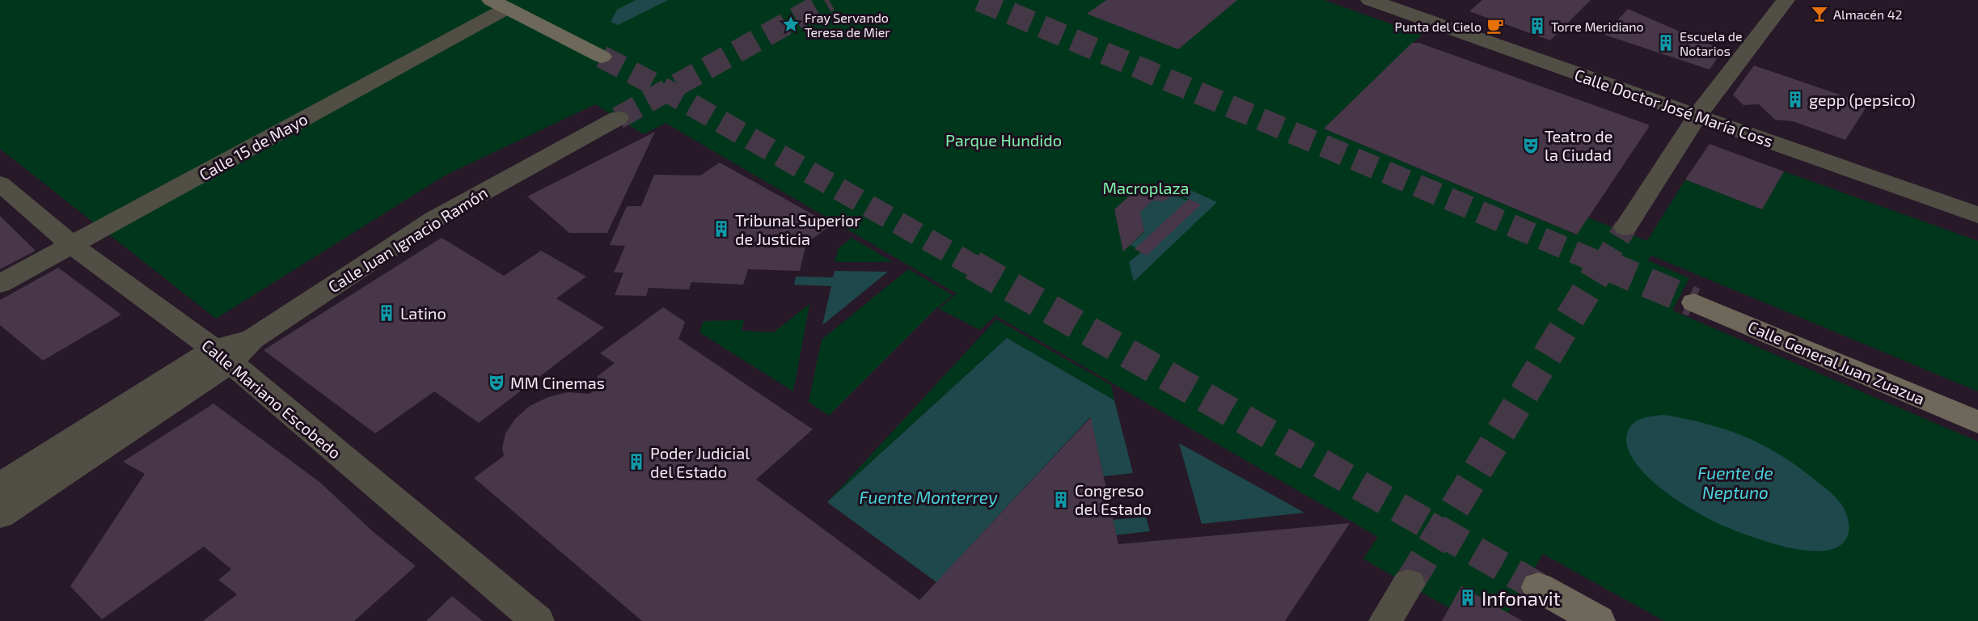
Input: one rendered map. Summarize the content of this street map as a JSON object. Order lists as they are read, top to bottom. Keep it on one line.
{"streets":{"main road":["Calle General Juan Zuazua"],"street":["Calle Doctor José María Coss","Calle 15 de Mayo","Calle Juan Ignacio Ramón","Calle Mariano Escobedo"]},"crossings":[["Calle 15 de Mayo","Calle Mariano Escobedo"],["Calle Juan Ignacio Ramón","Calle Mariano Escobedo"]],"water":["Fuente de Neptuno","Fuente Monterrey"],"parks":["Parque Hundido","Macroplaza"],"places":{"bar":["Almacén 42"],"place":["Fray Servando Teresa de Mier"],"cafe":["Punta del Cielo"],"building":["Torre Meridiano","Escuela de Notarios","gepp (pepsico)","Tribunal Superior de Justicia","Latino","Poder Judicial del Estado","Congreso del Estado","Infonavit"],"theatre":["Teatro de la Ciudad","MM Cinemas"]}}
